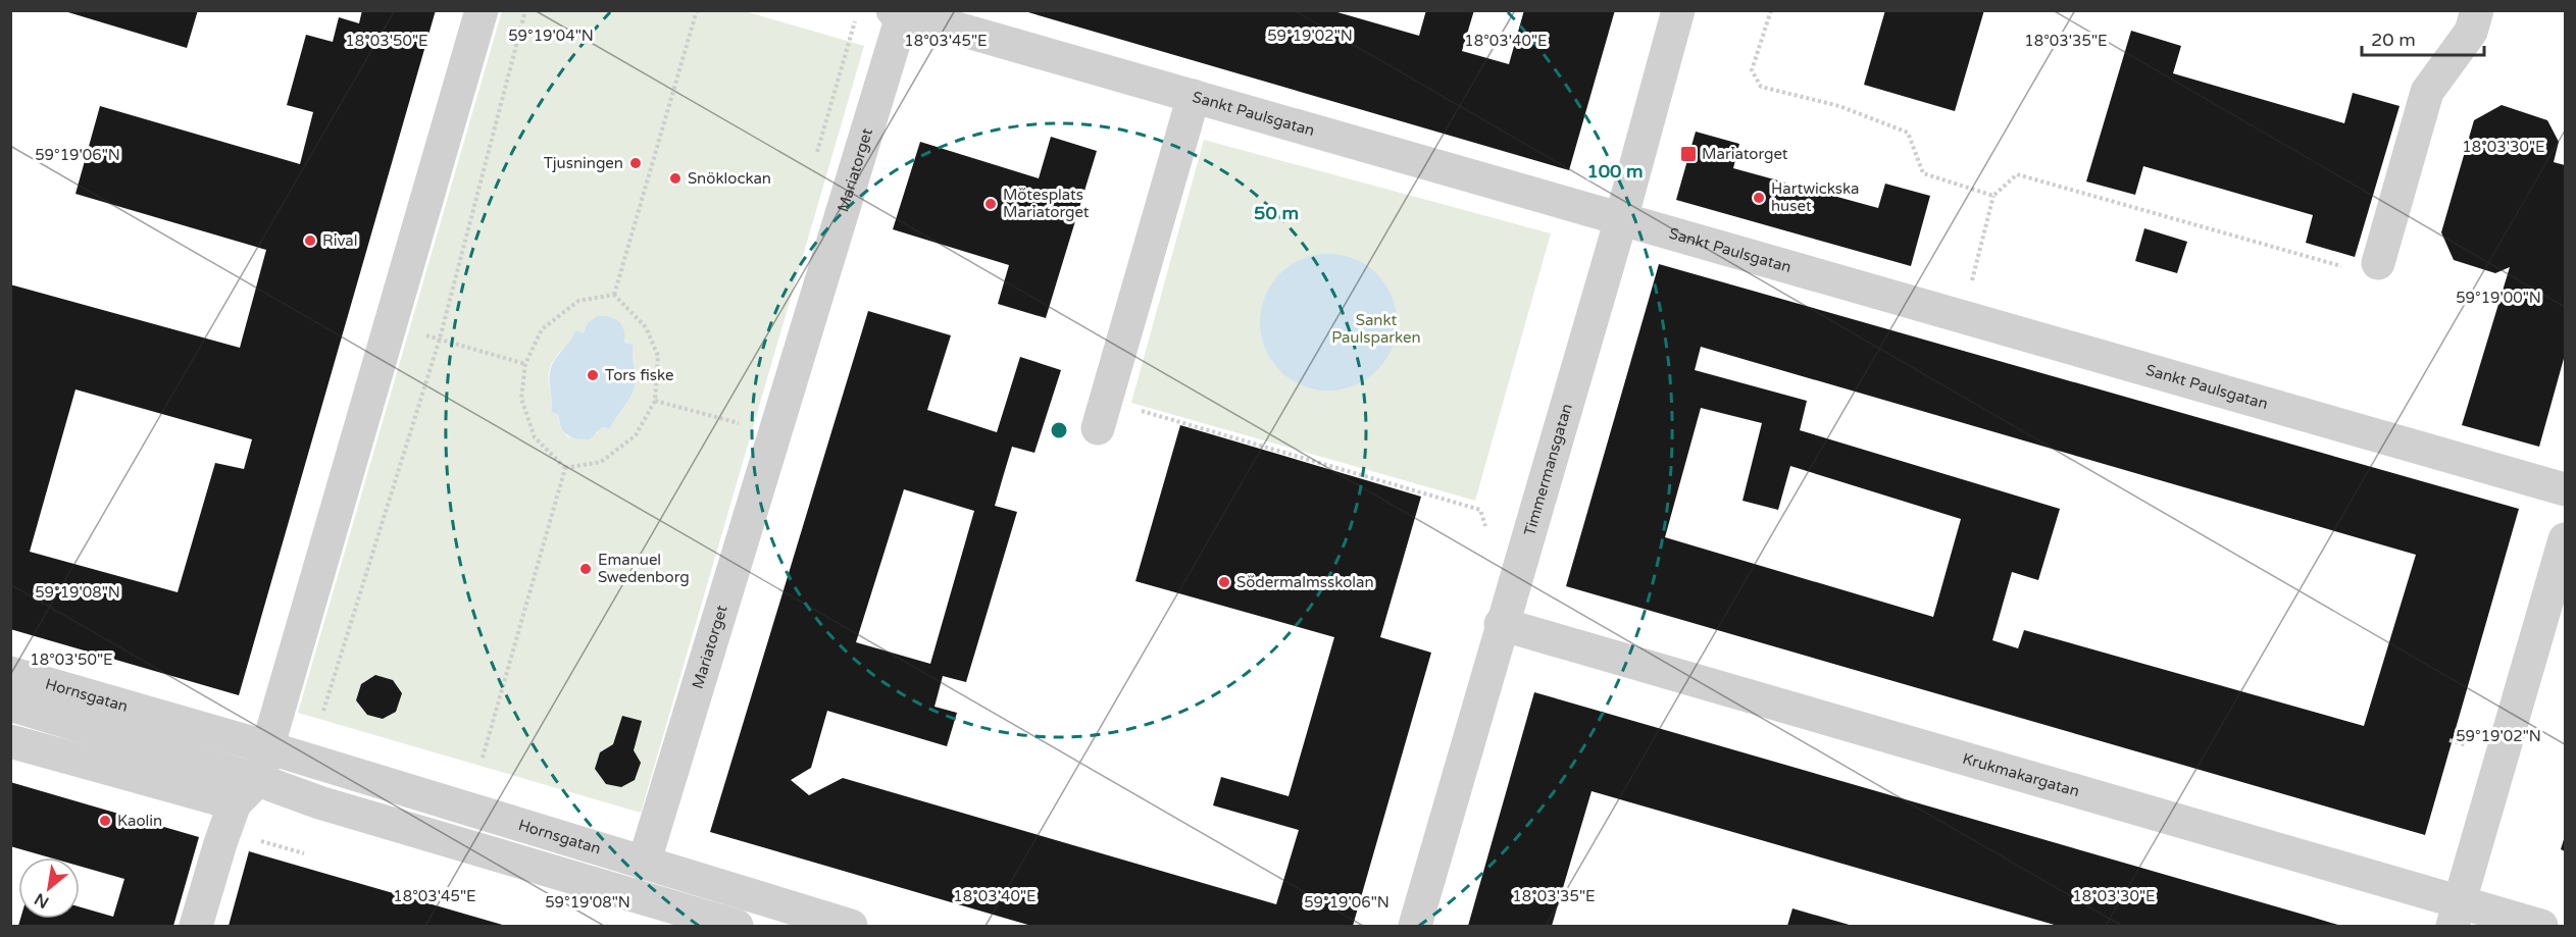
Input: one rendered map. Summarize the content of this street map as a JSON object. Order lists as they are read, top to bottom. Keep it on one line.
{"streets":{"street":["Sankt Paulsgatan","Mariatorget","Timmermansgatan","Hornsgatan","Krukmakargatan"]},"crossings":[["Sankt Paulsgatan","Mariatorget"],["Sankt Paulsgatan","Timmermansgatan"],["Mariatorget","Hornsgatan"],["Timmermansgatan","Krukmakargatan"]],"parks":["Sankt Paulsparken"],"places":{"transit":["Mariatorget"],"other":["Tjusningen","Snöklockan","Hartwickska huset","Mötesplats Mariatorget","Rival","Tors fiske","Emanuel Swedenborg","Södermalmsskolan","Kaolin"]},"scale_bar":"20 m","north":"bottom left","coordinates":["59°19'04\"N","59°19'02\"N","18°03'50\"E","18°03'45\"E","18°03'40\"E","18°03'35\"E","18°03'30\"E","59°19'06\"N","59°19'00\"N","59°19'08\"N"],"rings":["100 m","50 m"]}
